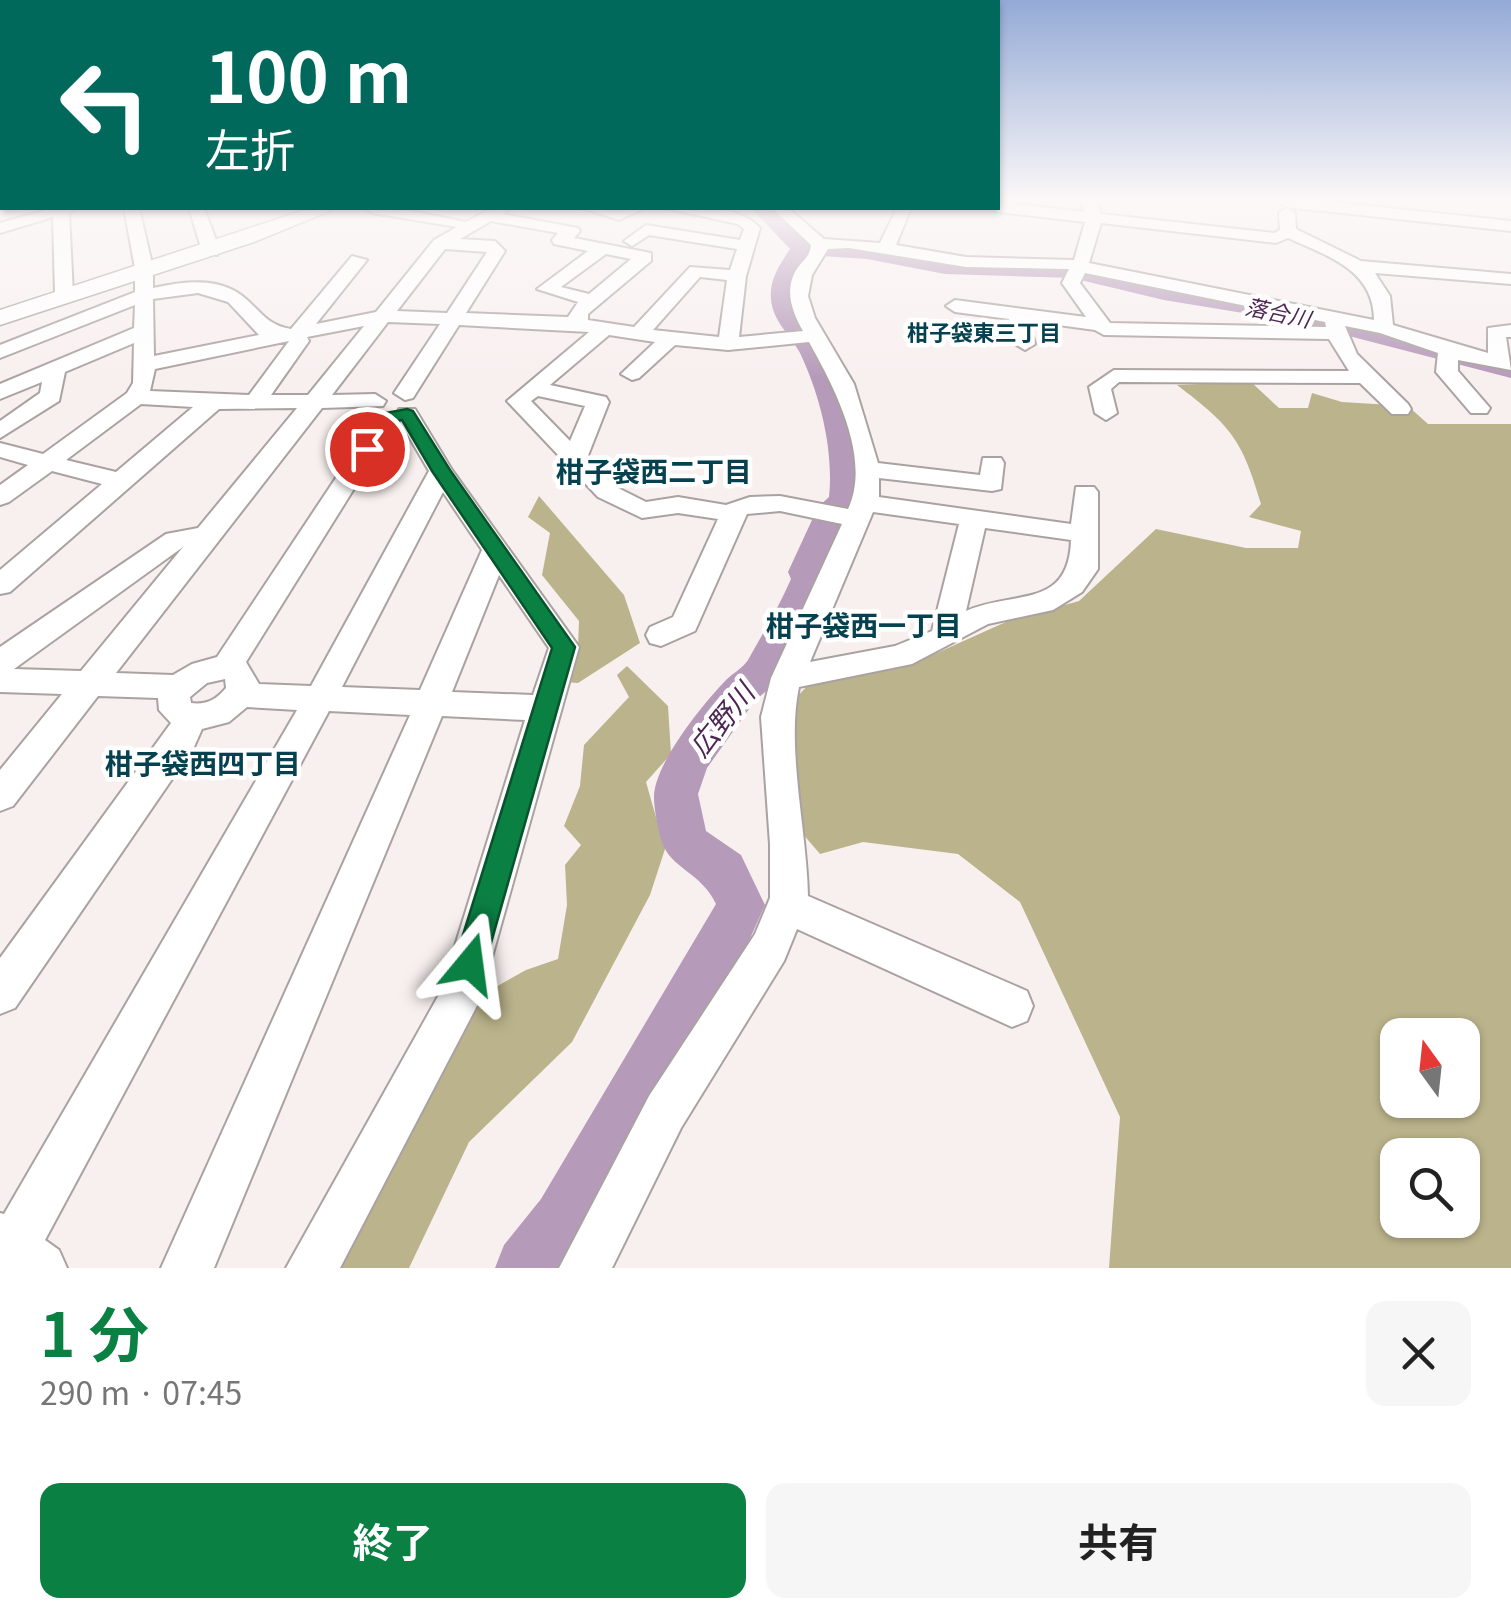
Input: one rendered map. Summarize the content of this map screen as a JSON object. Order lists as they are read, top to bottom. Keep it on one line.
{"districts":["柑子袋東三丁目","柑子袋西二丁目","柑子袋西一丁目","柑子袋西四丁目"],"water":["落合川","広野川"],"north":"top","page":{"turn":["100 m","左折"],"heading":["1 分","290 m · 07:45"],"buttons":["終了","共有"]}}
